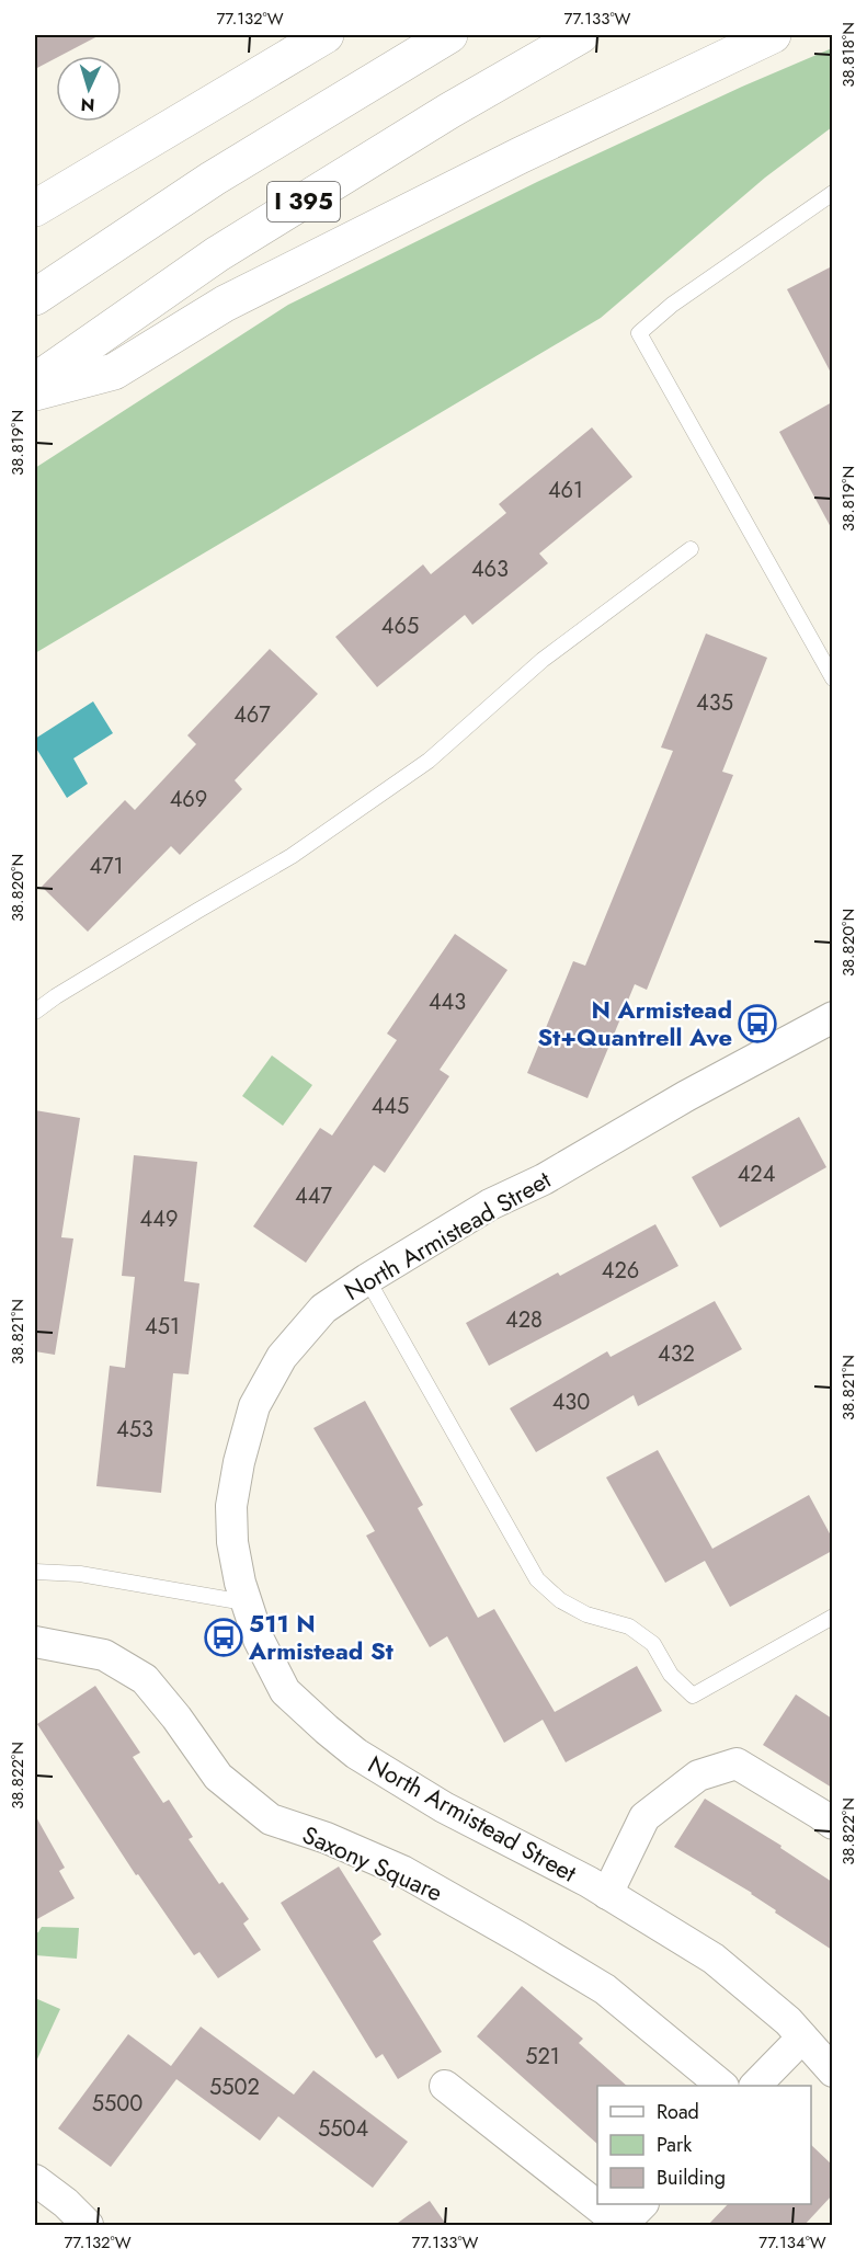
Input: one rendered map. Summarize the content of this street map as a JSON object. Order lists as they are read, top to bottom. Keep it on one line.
{"streets":{"highway":["I 395"],"street":["North Armistead Street","Saxony Square"]},"places":{"bus stop":["N Armistead St+Quantrell Ave","511 N Armistead St"]},"house_numbers":["461","463","465","435","467","469","471","443","445","424","447","449","426","428","451","432","430","453","521","5502","5500","5504"],"legend":["Road","Park","Building"],"north":"bottom","coordinates":["77.132°W","77.133°W","38.818°N","38.819°N","38.820°N","38.821°N","38.822°N","77.134°W"]}
